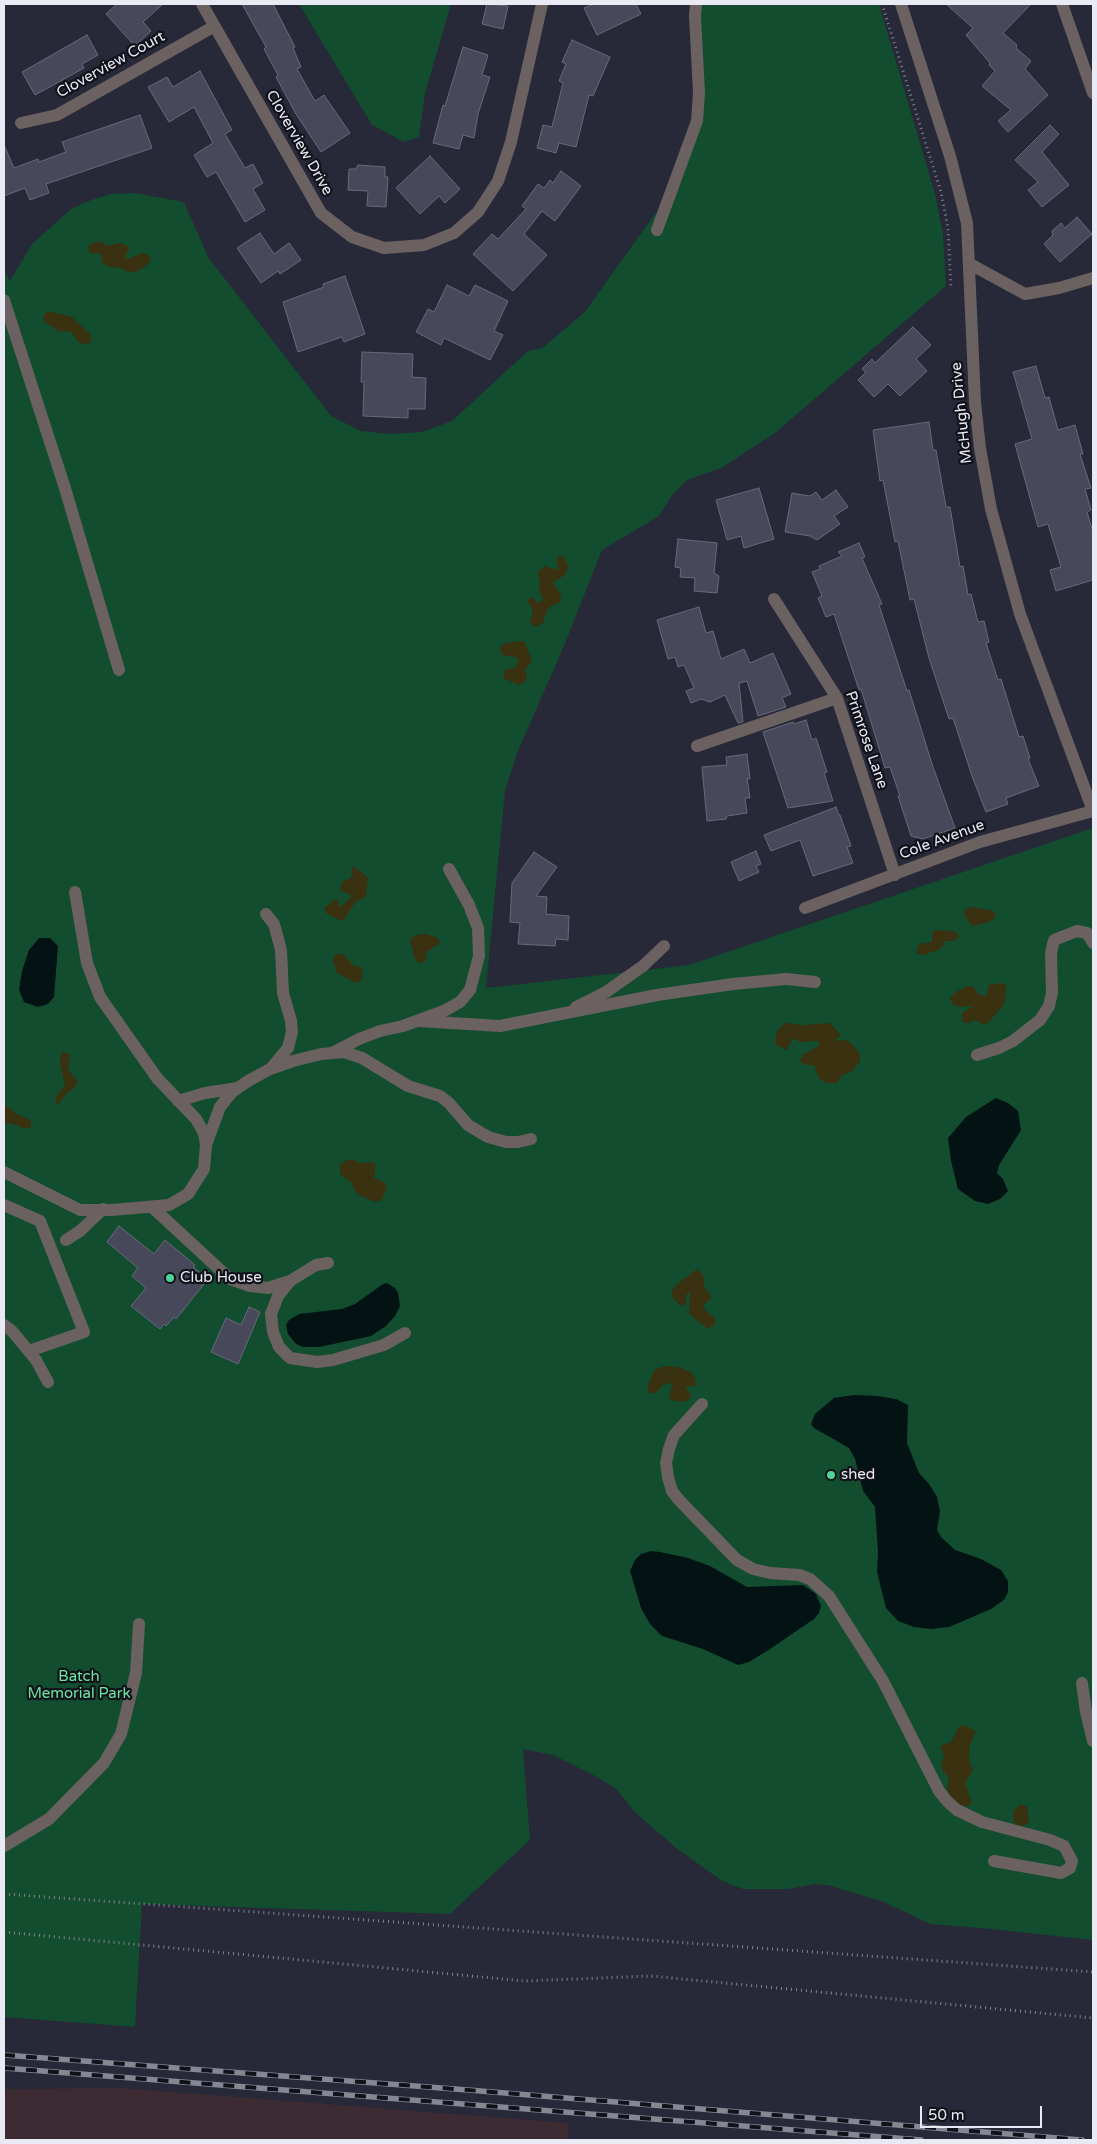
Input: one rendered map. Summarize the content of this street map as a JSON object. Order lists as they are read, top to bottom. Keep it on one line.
{"streets":{"street":["Cloverview Court","Cloverview Drive","McHugh Drive","Primrose Lane","Cole Avenue"]},"crossings":[["Cloverview Court","Cloverview Drive"],["McHugh Drive","Cole Avenue"],["Primrose Lane","Cole Avenue"]],"parks":["Batch Memorial Park"],"places":["Club House","shed"],"scale_bar":"50 m"}
